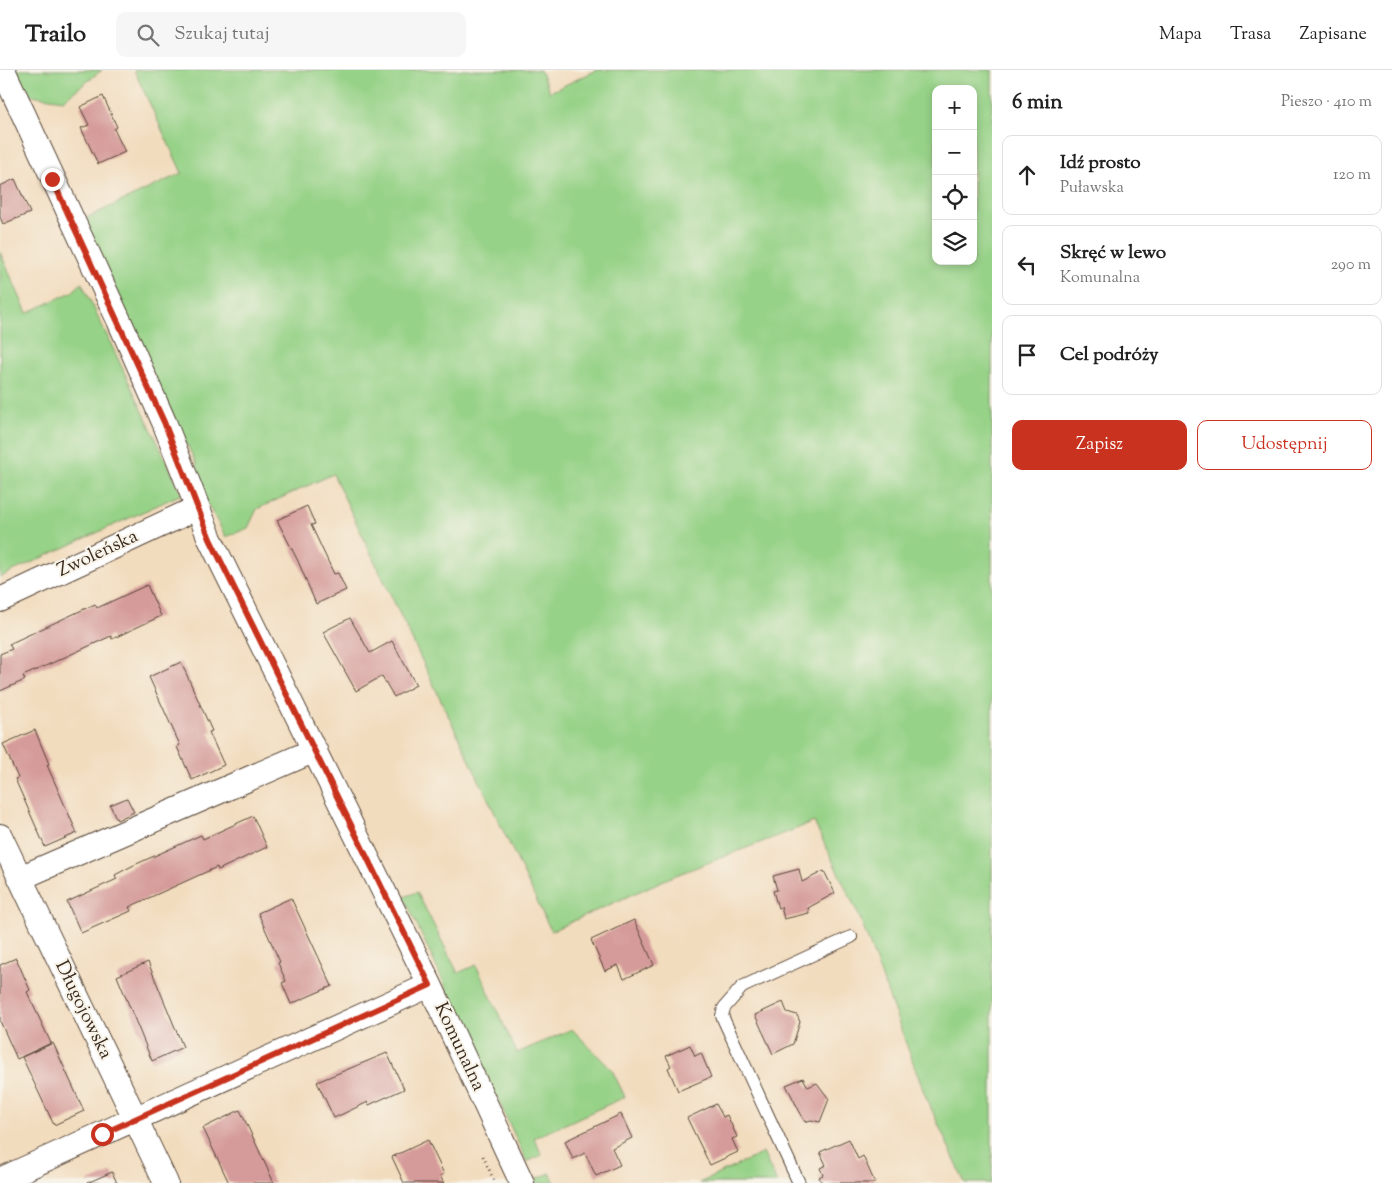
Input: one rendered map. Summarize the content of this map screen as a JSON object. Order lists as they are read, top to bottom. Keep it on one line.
{"streets":{"street":["Zwoleńska","Długojowska","Komunalna"]},"crossings":[["Zwoleńska","Komunalna"]],"page":{"header":"Trailo","search":"Szukaj tutaj","nav":["Mapa","Trasa","Zapisane"],"heading":["6 min","Pieszo · 410 m"],"map_buttons":["+","−"],"list":[["Idź prosto","Puławska","120 m"],["Skręć w lewo","Komunalna","290 m"],"Cel podróży"],"buttons":["Zapisz","Udostępnij"]}}
